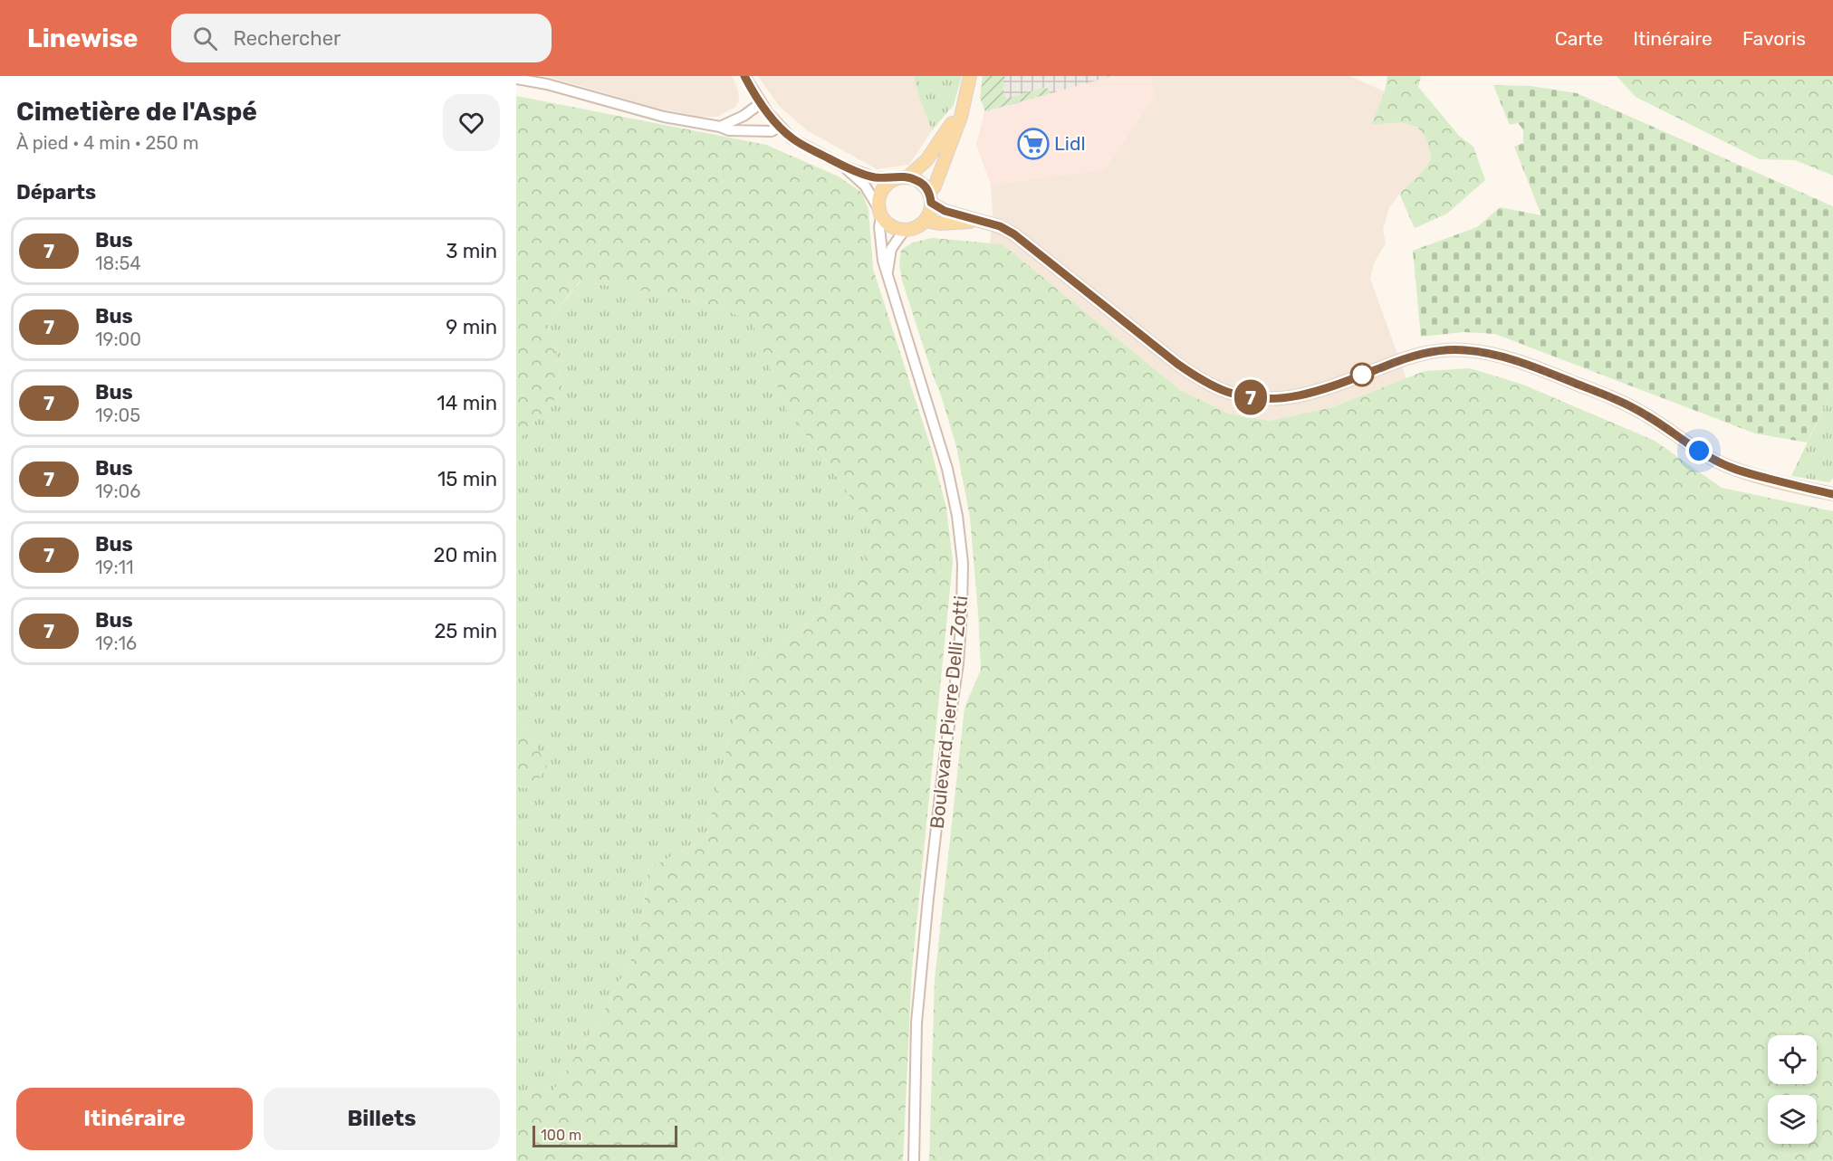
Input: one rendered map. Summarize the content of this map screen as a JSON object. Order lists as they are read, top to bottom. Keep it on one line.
{"streets":{"street":["Boulevard Pierre Delli Zotti"]},"places":{"supermarket":["Lidl"]},"lines":["bus line 7"],"scale_bar":"100 m","page":{"header":"Linewise","search":"Rechercher","nav":["Carte","Itinéraire","Favoris"],"heading":[["Cimetière de l'Aspé","À pied · 4 min · 250 m"],"Départs"],"on_map":"7","list":[{"mark":"7","name":"Bus","note":"18:54","value":"3 min"},{"mark":"7","name":"Bus","note":"19:00","value":"9 min"},{"mark":"7","name":"Bus","note":"19:05","value":"14 min"},{"mark":"7","name":"Bus","note":"19:06","value":"15 min"},{"mark":"7","name":"Bus","note":"19:11","value":"20 min"},{"mark":"7","name":"Bus","note":"19:16","value":"25 min"}],"buttons":["Itinéraire","Billets"],"scale":"100 m"}}
